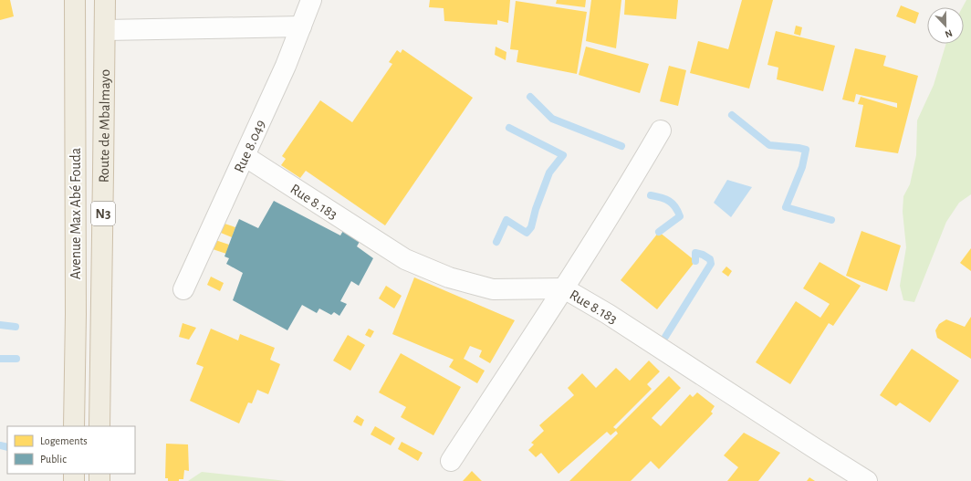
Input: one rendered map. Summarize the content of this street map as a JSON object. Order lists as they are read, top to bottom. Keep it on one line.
{"streets":{"highway":["Route de Mbalmayo","Avenue Max Abé Fouda","N3"],"street":["Rue 8.049","Rue 8.183"]},"crossings":[["Rue 8.049","Rue 8.183"]],"legend":["Logements","Public"],"north":"bottom"}
